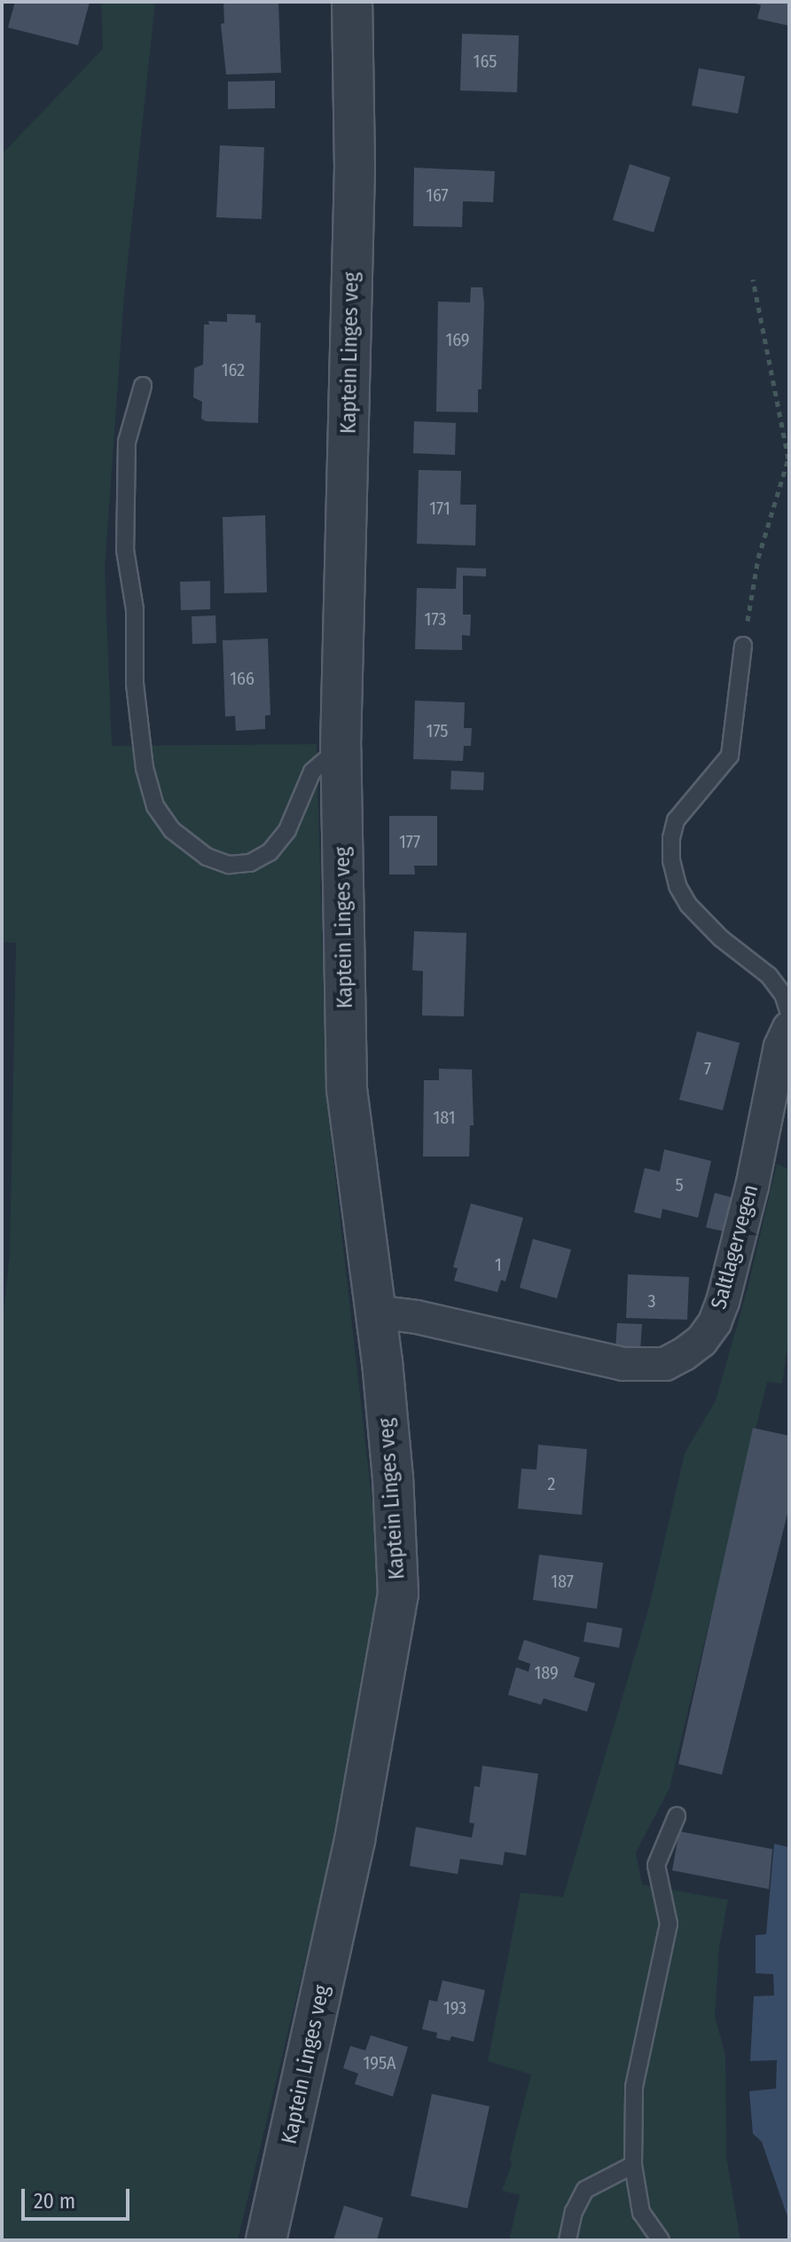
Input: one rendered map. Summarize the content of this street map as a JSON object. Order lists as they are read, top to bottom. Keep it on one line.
{"streets":{"street":["Kaptein Linges veg","Saltlagervegen"]},"crossings":[["Kaptein Linges veg","Saltlagervegen"]],"house_numbers":["165","167","169","162","171","173","166","175","177","7","181","5","1","3","2","187","189","193","195A"],"scale_bar":"20 m"}
